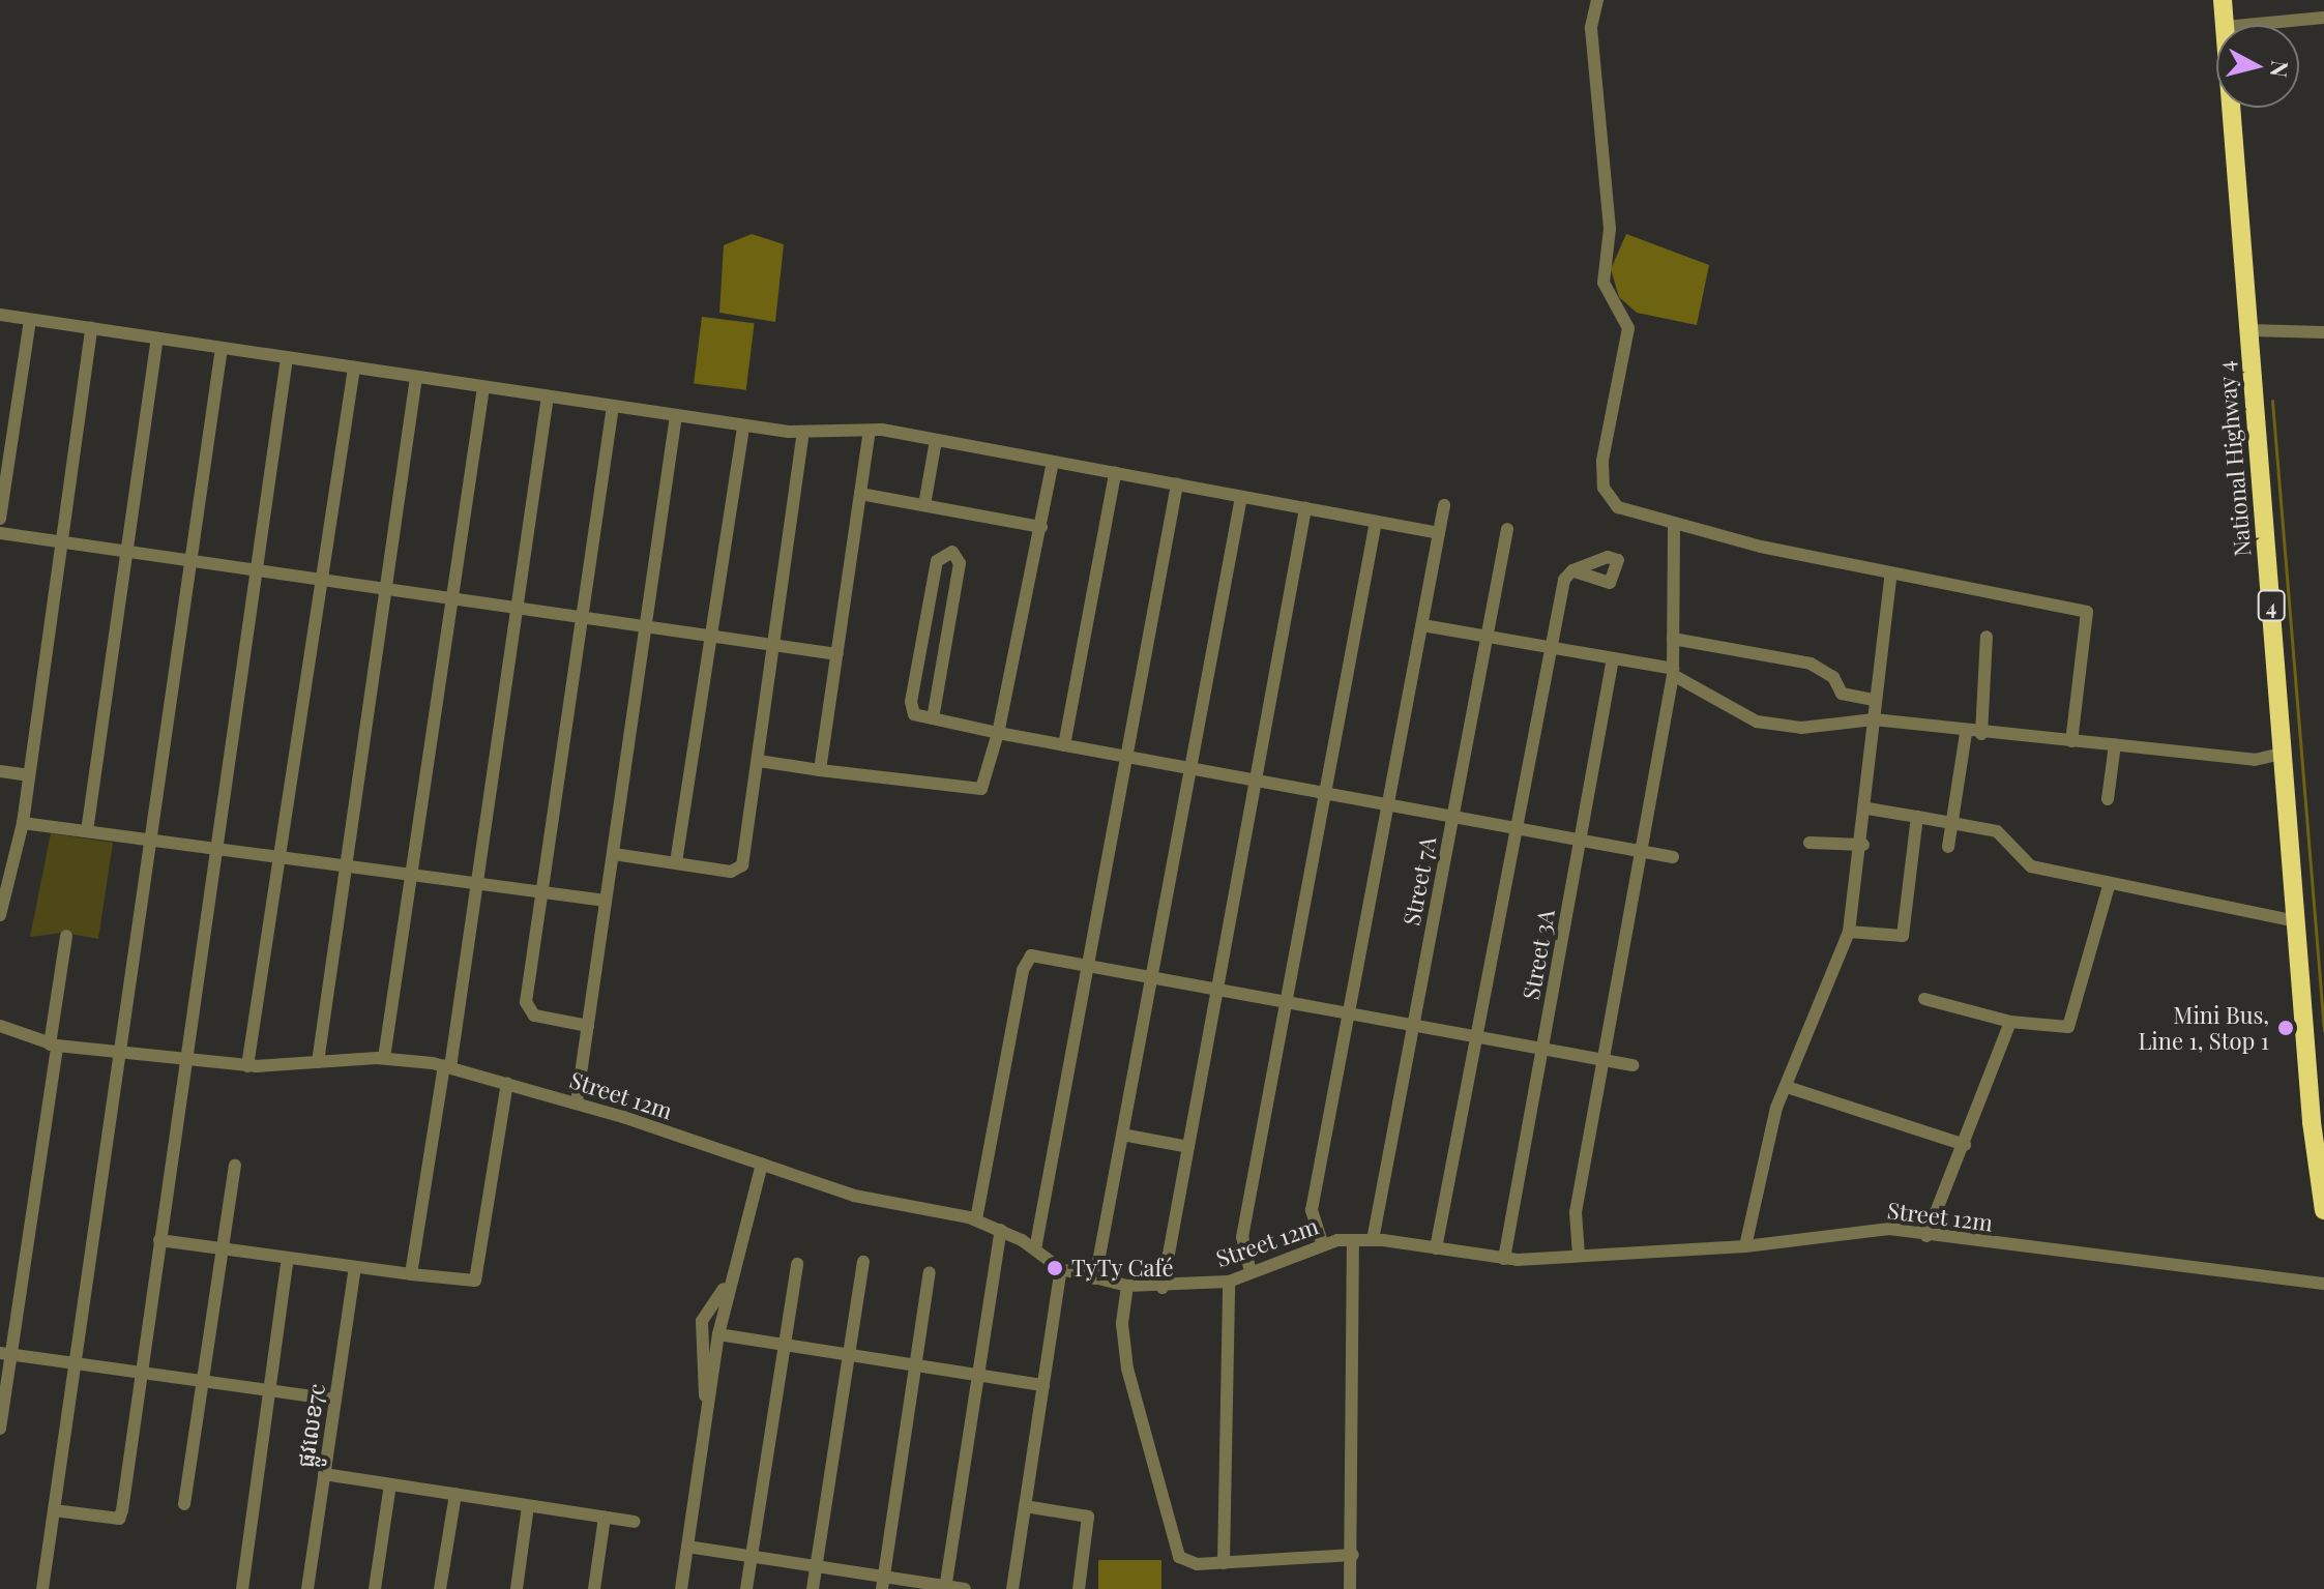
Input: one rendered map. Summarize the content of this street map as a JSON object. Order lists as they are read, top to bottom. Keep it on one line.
{"streets":{"highway":["National Highway 4","4"],"street":["Street 7A","Street 3A","Street 12m","ផ្លូវលេខ7c"]},"crossings":[["Street 7A","Street 12m"],["Street 3A","Street 12m"]],"places":["Mini Bus, Line 1, Stop 1","TyTy Café"],"north":"right"}
